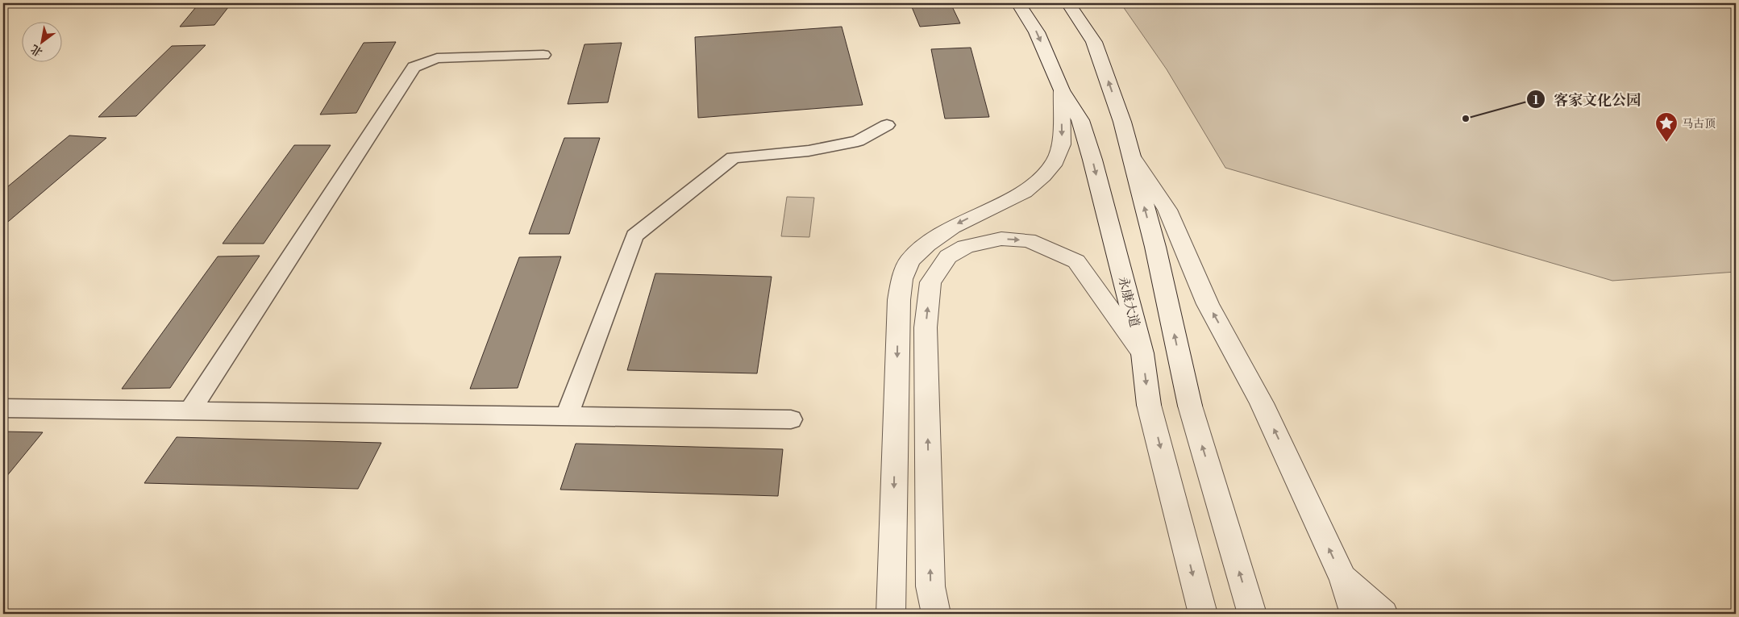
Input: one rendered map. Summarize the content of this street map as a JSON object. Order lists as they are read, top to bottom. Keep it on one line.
{"streets":{"street":["永康大道"]},"places":{"other":["客家文化公园"],"place":["马古顶"]},"north":"bottom left"}
